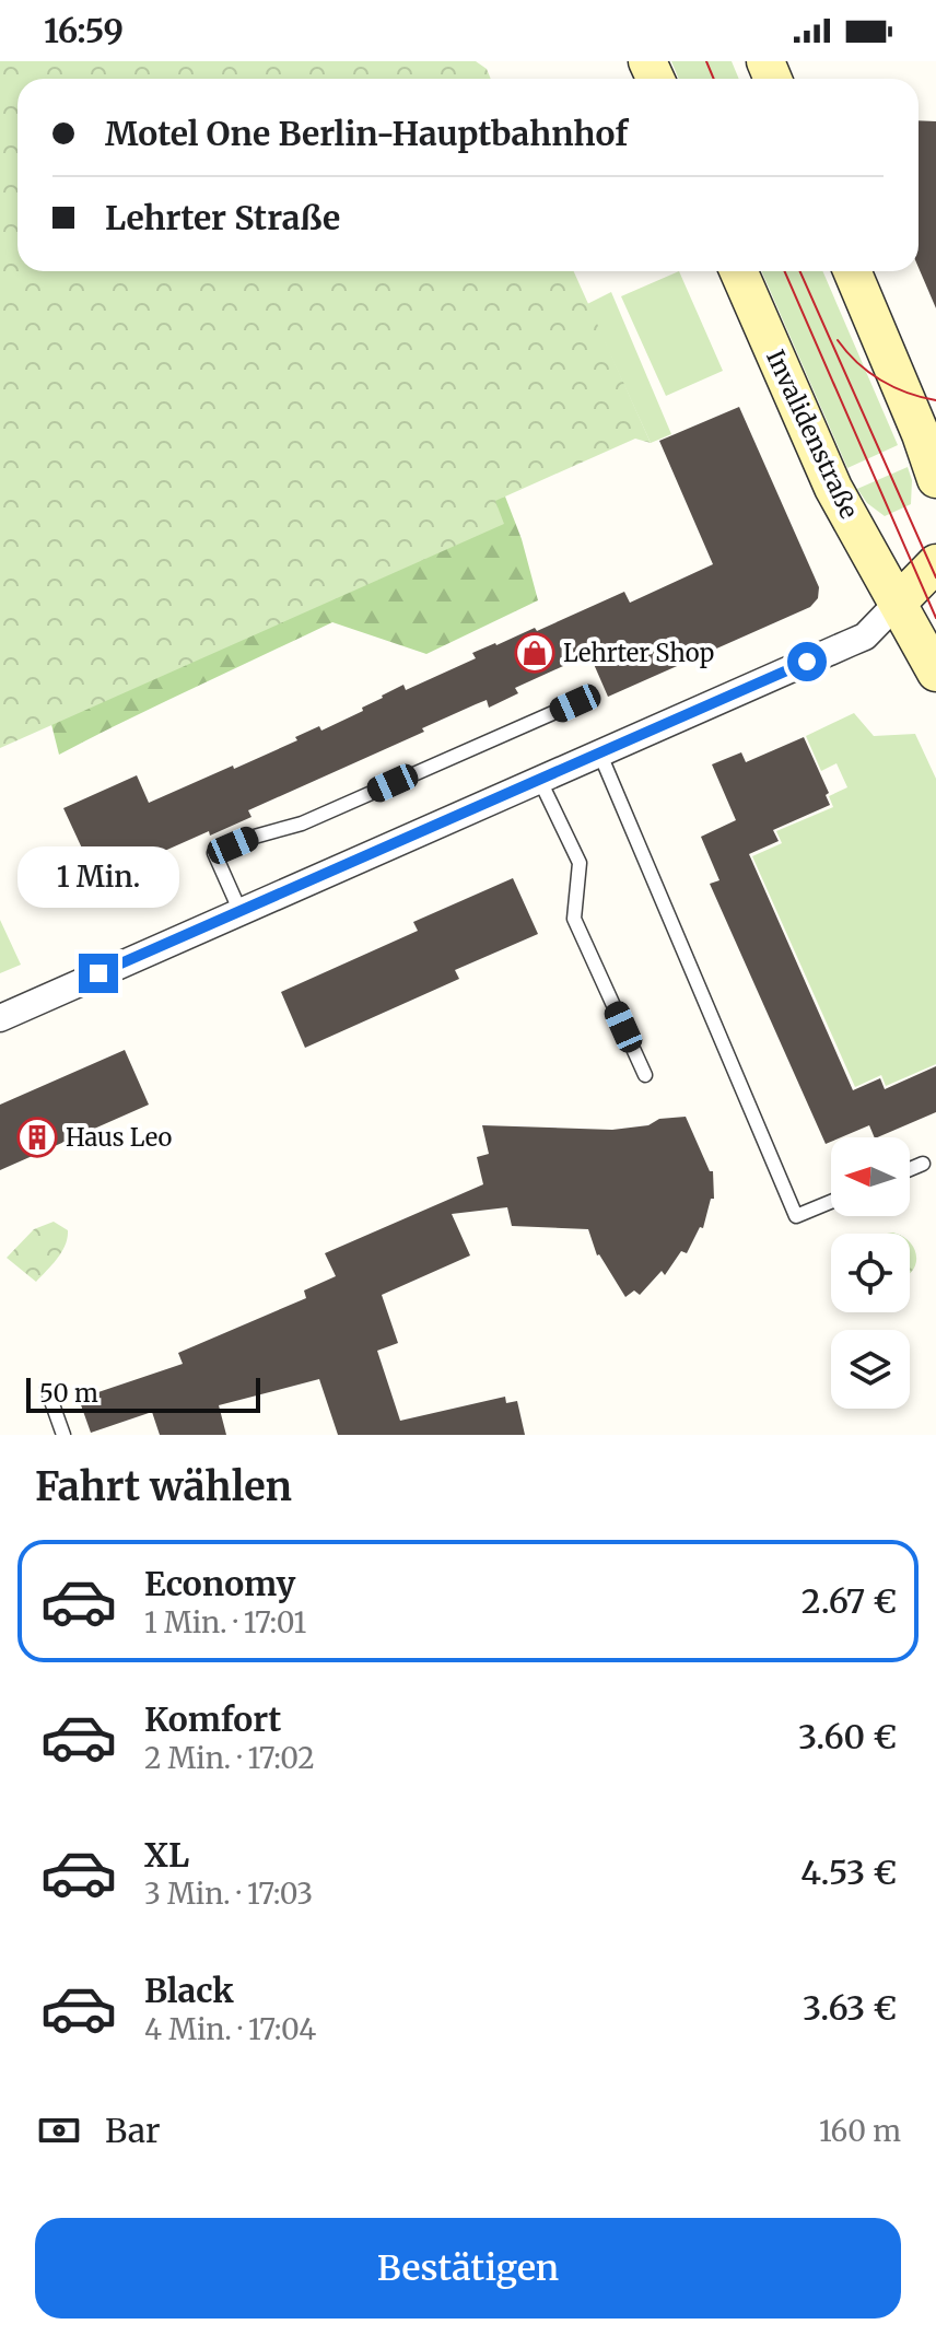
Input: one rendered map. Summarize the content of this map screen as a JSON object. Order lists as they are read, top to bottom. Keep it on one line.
{"streets":{"main road":["Invalidenstraße"]},"places":{"shop":["Lehrter Shop"],"building":["Haus Leo"]},"scale_bar":"50 m","north":"left","page":{"status":"16:59","banner":["Motel One Berlin-Hauptbahnhof","Lehrter Straße"],"bubble":"1 Min.","scale":"50 m","heading":"Fahrt wählen","list":[{"name":"Economy","note":"1 Min. · 17:01","value":"2.67 €"},{"name":"Komfort","note":"2 Min. · 17:02","value":"3.60 €"},{"name":"XL","note":"3 Min. · 17:03","value":"4.53 €"},{"name":"Black","note":"4 Min. · 17:04","value":"3.63 €"}],"pay":["Bar","160 m"],"buttons":"Bestätigen"}}
